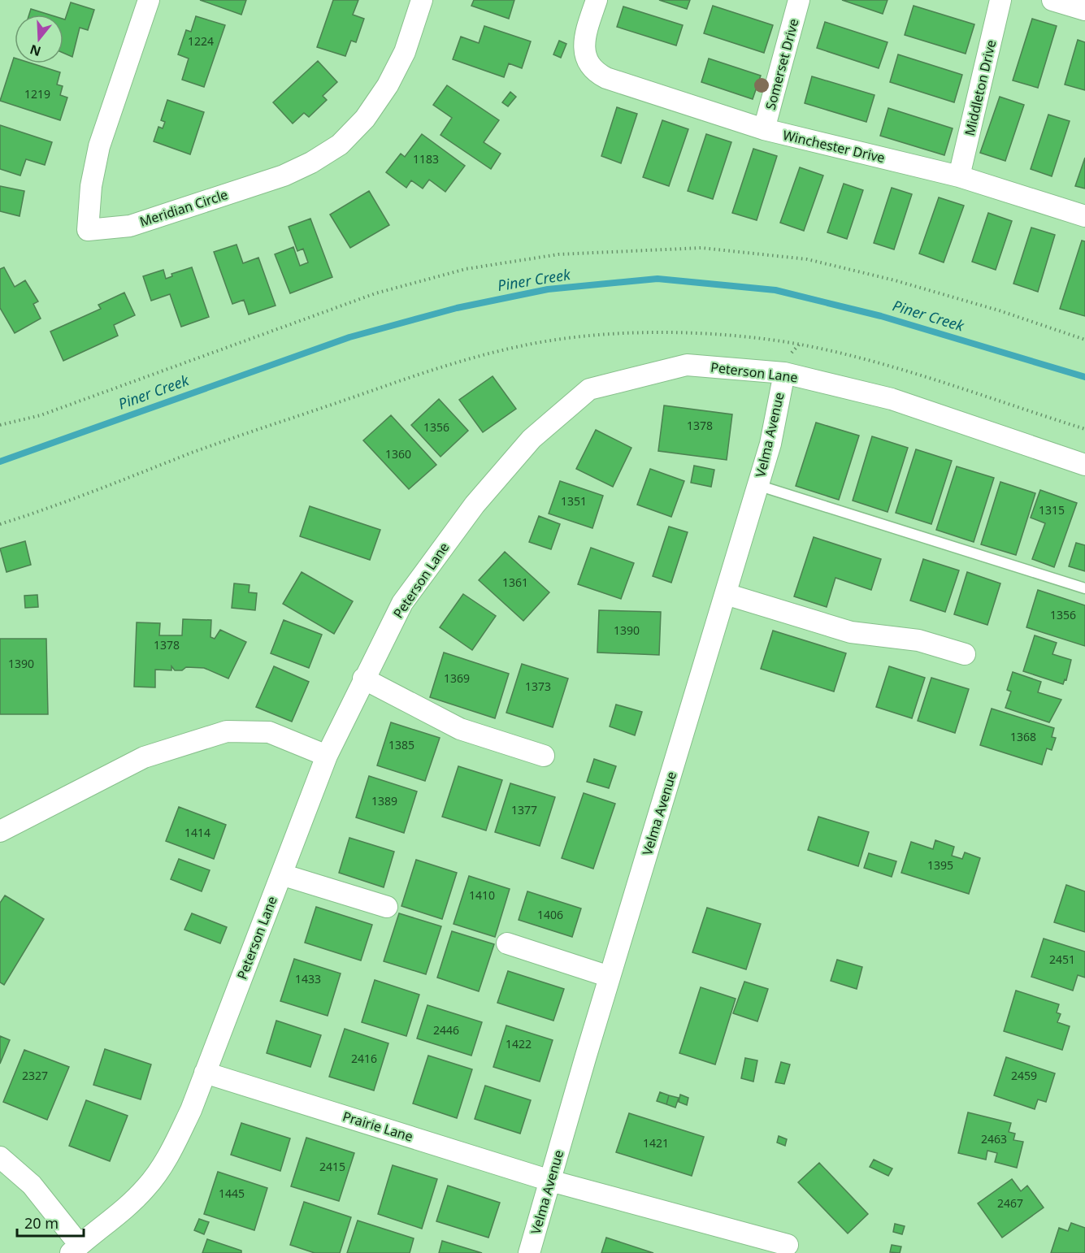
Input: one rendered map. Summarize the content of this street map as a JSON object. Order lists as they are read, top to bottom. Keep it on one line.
{"streets":{"street":["Somerset Drive","Middleton Drive","Winchester Drive","Meridian Circle","Peterson Lane","Velma Avenue","Prairie Lane"]},"crossings":[["Somerset Drive","Winchester Drive"],["Middleton Drive","Winchester Drive"],["Peterson Lane","Velma Avenue"],["Peterson Lane","Prairie Lane"],["Velma Avenue","Prairie Lane"]],"water":["Piner Creek"],"house_numbers":["1224","1219","1183","1378","1356","1360","1351","1315","1361","1356","1390","1378","1390","1369","1373","1368","1385","1389","1377","1414","1395","1410","1406","2451","1433","2446","1422","2416","2327","2459","2463","1421","2415","1445","2467"],"scale_bar":"20 m","north":"bottom"}
